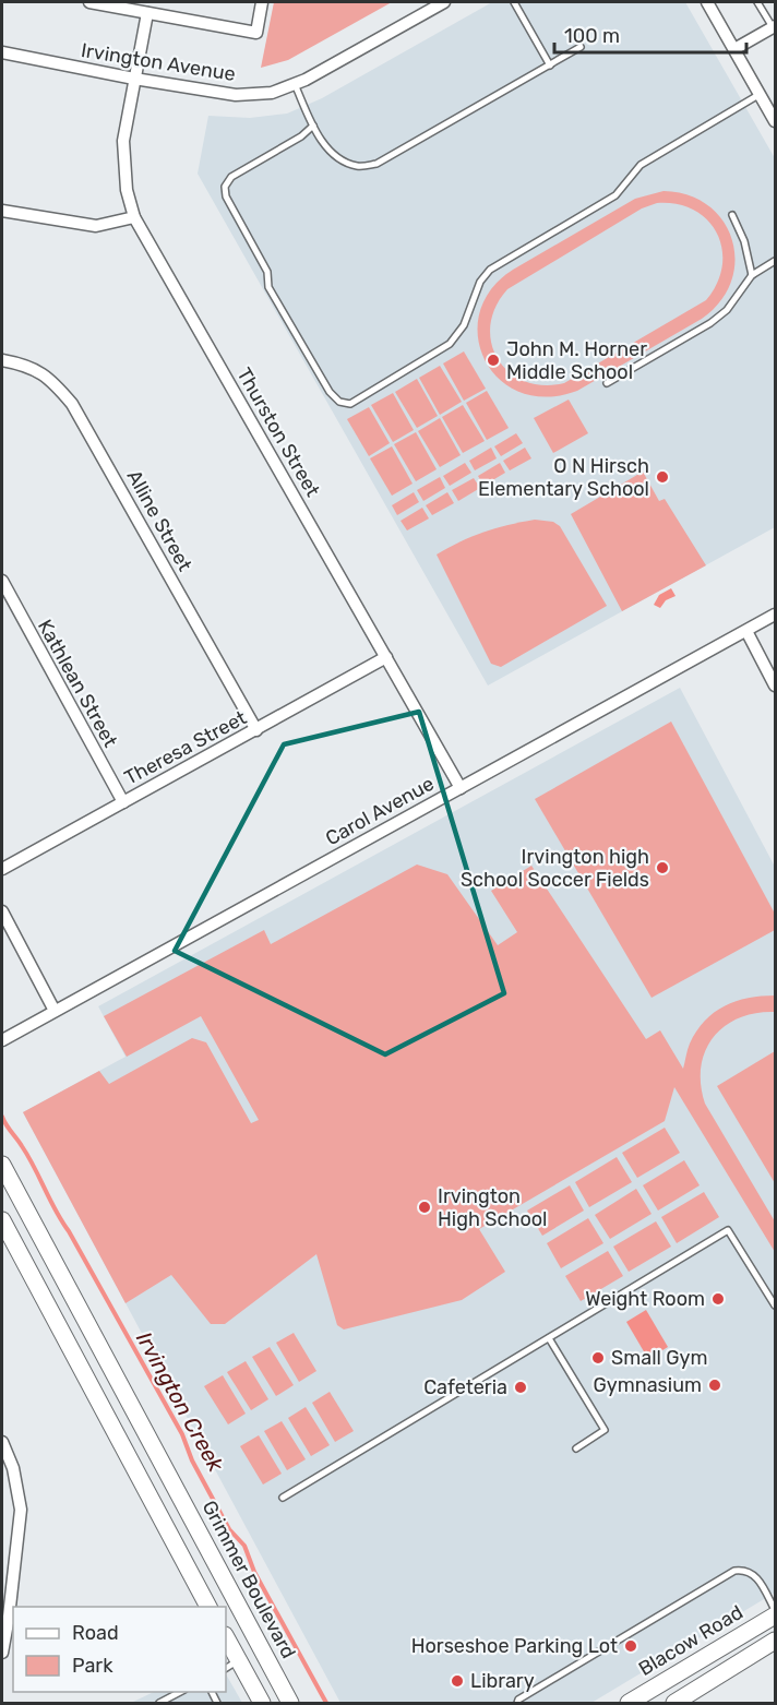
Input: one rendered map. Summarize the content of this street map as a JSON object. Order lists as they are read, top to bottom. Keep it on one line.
{"streets":{"main road":["Grimmer Boulevard","Blacow Road"],"street":["Irvington Avenue","Thurston Street","Alline Street","Kathlean Street","Theresa Street","Carol Avenue"]},"crossings":[["Irvington Avenue","Thurston Street"],["Thurston Street","Theresa Street"],["Thurston Street","Carol Avenue"],["Alline Street","Theresa Street"],["Kathlean Street","Theresa Street"]],"water":["Irvington Creek"],"places":["John M. Horner Middle School","O N Hirsch Elementary School","Irvington high School Soccer Fields","Irvington High School","Weight Room","Small Gym","Gymnasium","Cafeteria","Horseshoe Parking Lot","Library"],"legend":["Road","Park"],"scale_bar":"100 m"}
